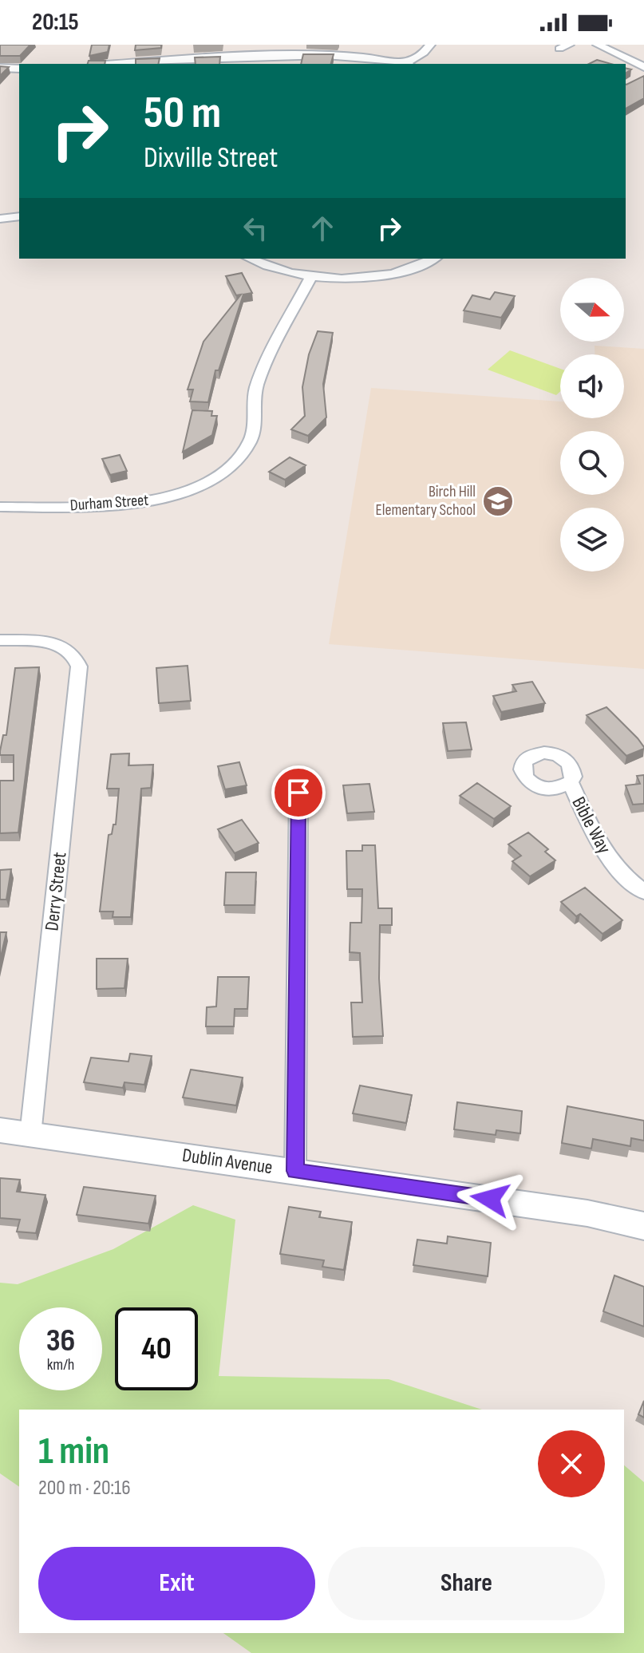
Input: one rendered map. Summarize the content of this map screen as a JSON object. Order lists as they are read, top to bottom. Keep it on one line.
{"streets":{"street":["Durham Street","Bible Way","Derry Street","Dublin Avenue"]},"crossings":[["Derry Street","Dublin Avenue"]],"places":{"school or university":["Birch Hill Elementary School"]},"north":"right","page":{"status":"20:15","turn":["50 m","Dixville Street"],"speed":"36 km/h","limit":"40","heading":["1 min","200 m · 20:16"],"buttons":["Exit","Share"]}}
